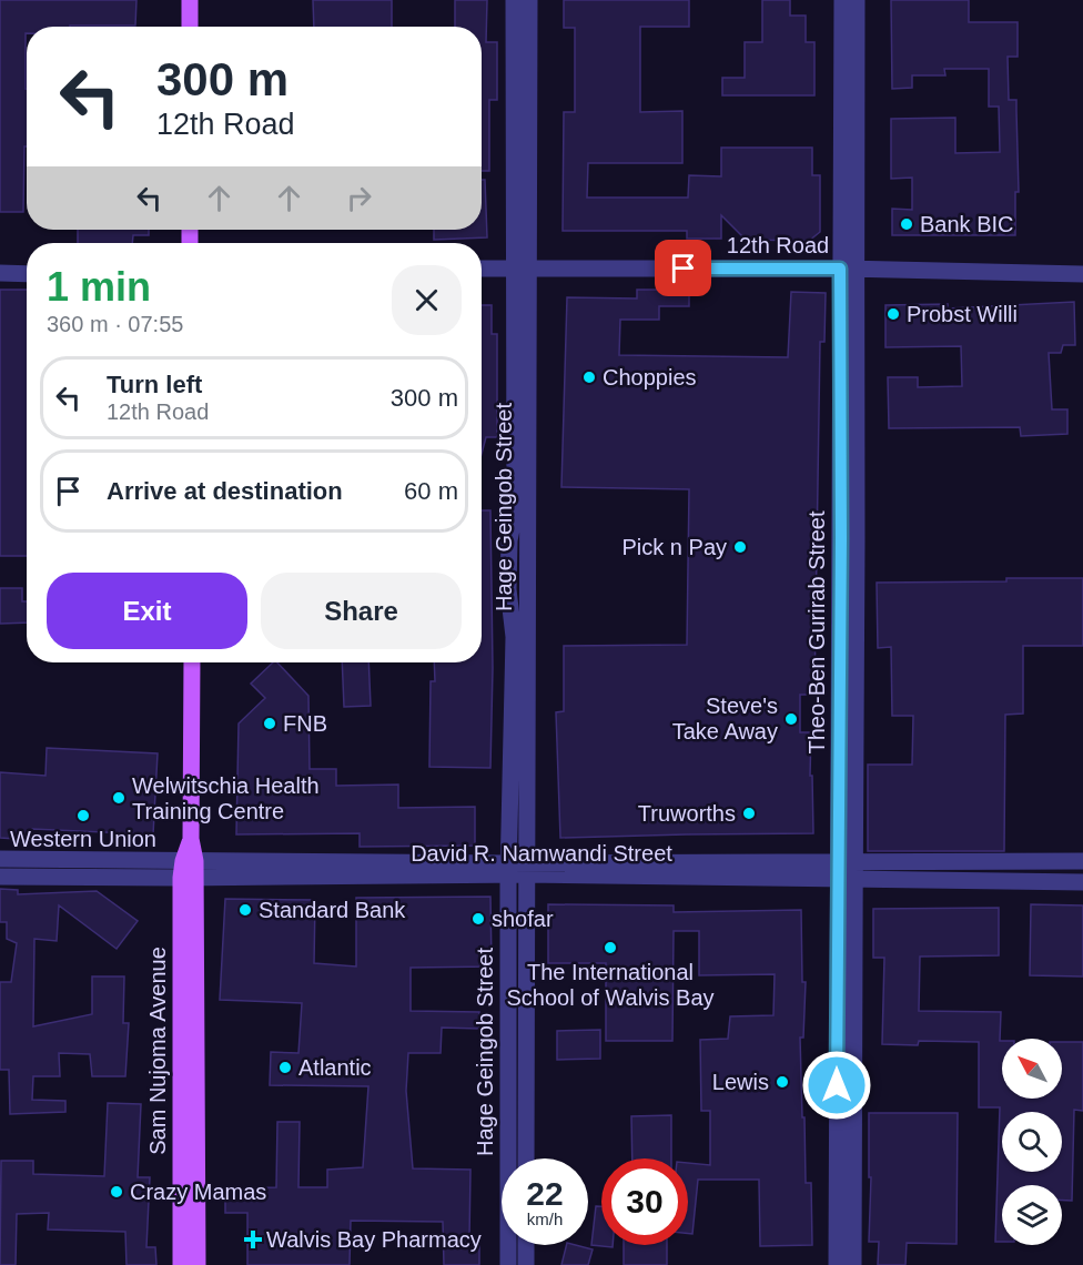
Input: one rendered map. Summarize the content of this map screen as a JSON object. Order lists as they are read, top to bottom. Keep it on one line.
{"streets":{"main road":["Sam Nujoma Avenue"],"street":["12th Road","Hage Geingob Street","Theo-Ben Gurirab Street","David R. Namwandi Street"]},"crossings":[["12th Road","Hage Geingob Street"],["12th Road","Theo-Ben Gurirab Street"],["Hage Geingob Street","David R. Namwandi Street"],["Theo-Ben Gurirab Street","David R. Namwandi Street"],["David R. Namwandi Street","Sam Nujoma Avenue"]],"places":{"other":["Bank BIC","Probst Willi","Choppies","Pick n Pay","Steve's Take Away","FNB","Welwitschia Health Training Centre","Truworths","Western Union","Standard Bank","shofar","The International School of Walvis Bay","Atlantic","Lewis","Crazy Mamas"],"health":["Walvis Bay Pharmacy"]},"north":"top left","page":{"turn":["300 m","12th Road"],"heading":["1 min","360 m · 07:55"],"list":[{"name":"Turn left","note":"12th Road","value":"300 m"},{"name":"Arrive at destination","value":"60 m"}],"buttons":["Exit","Share"],"speed":"22 km/h","limit":"30"}}
